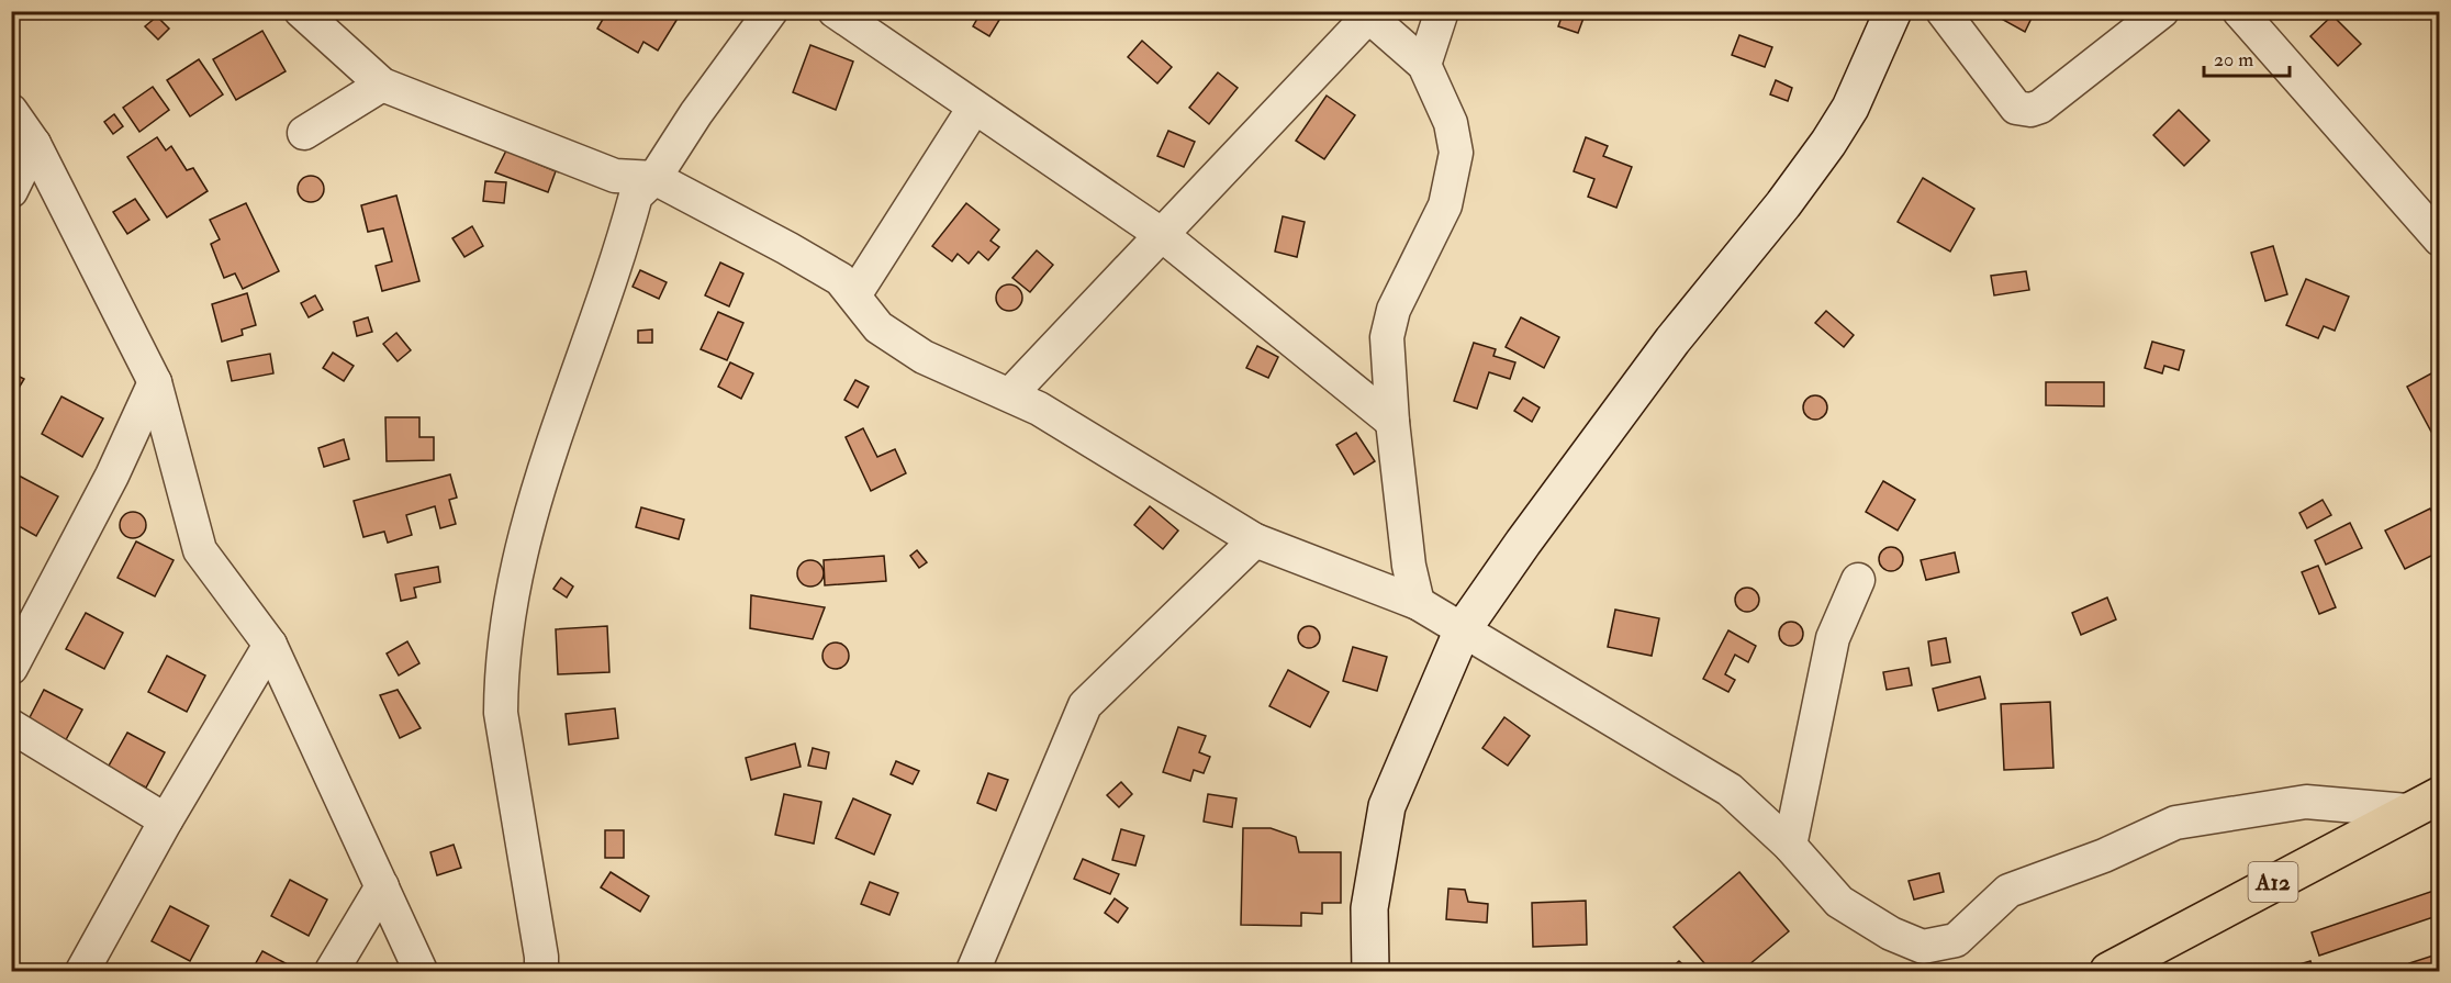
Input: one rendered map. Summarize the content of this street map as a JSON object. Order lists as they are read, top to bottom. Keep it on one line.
{"streets":{"main road":["A12"]},"scale_bar":"20 m"}
